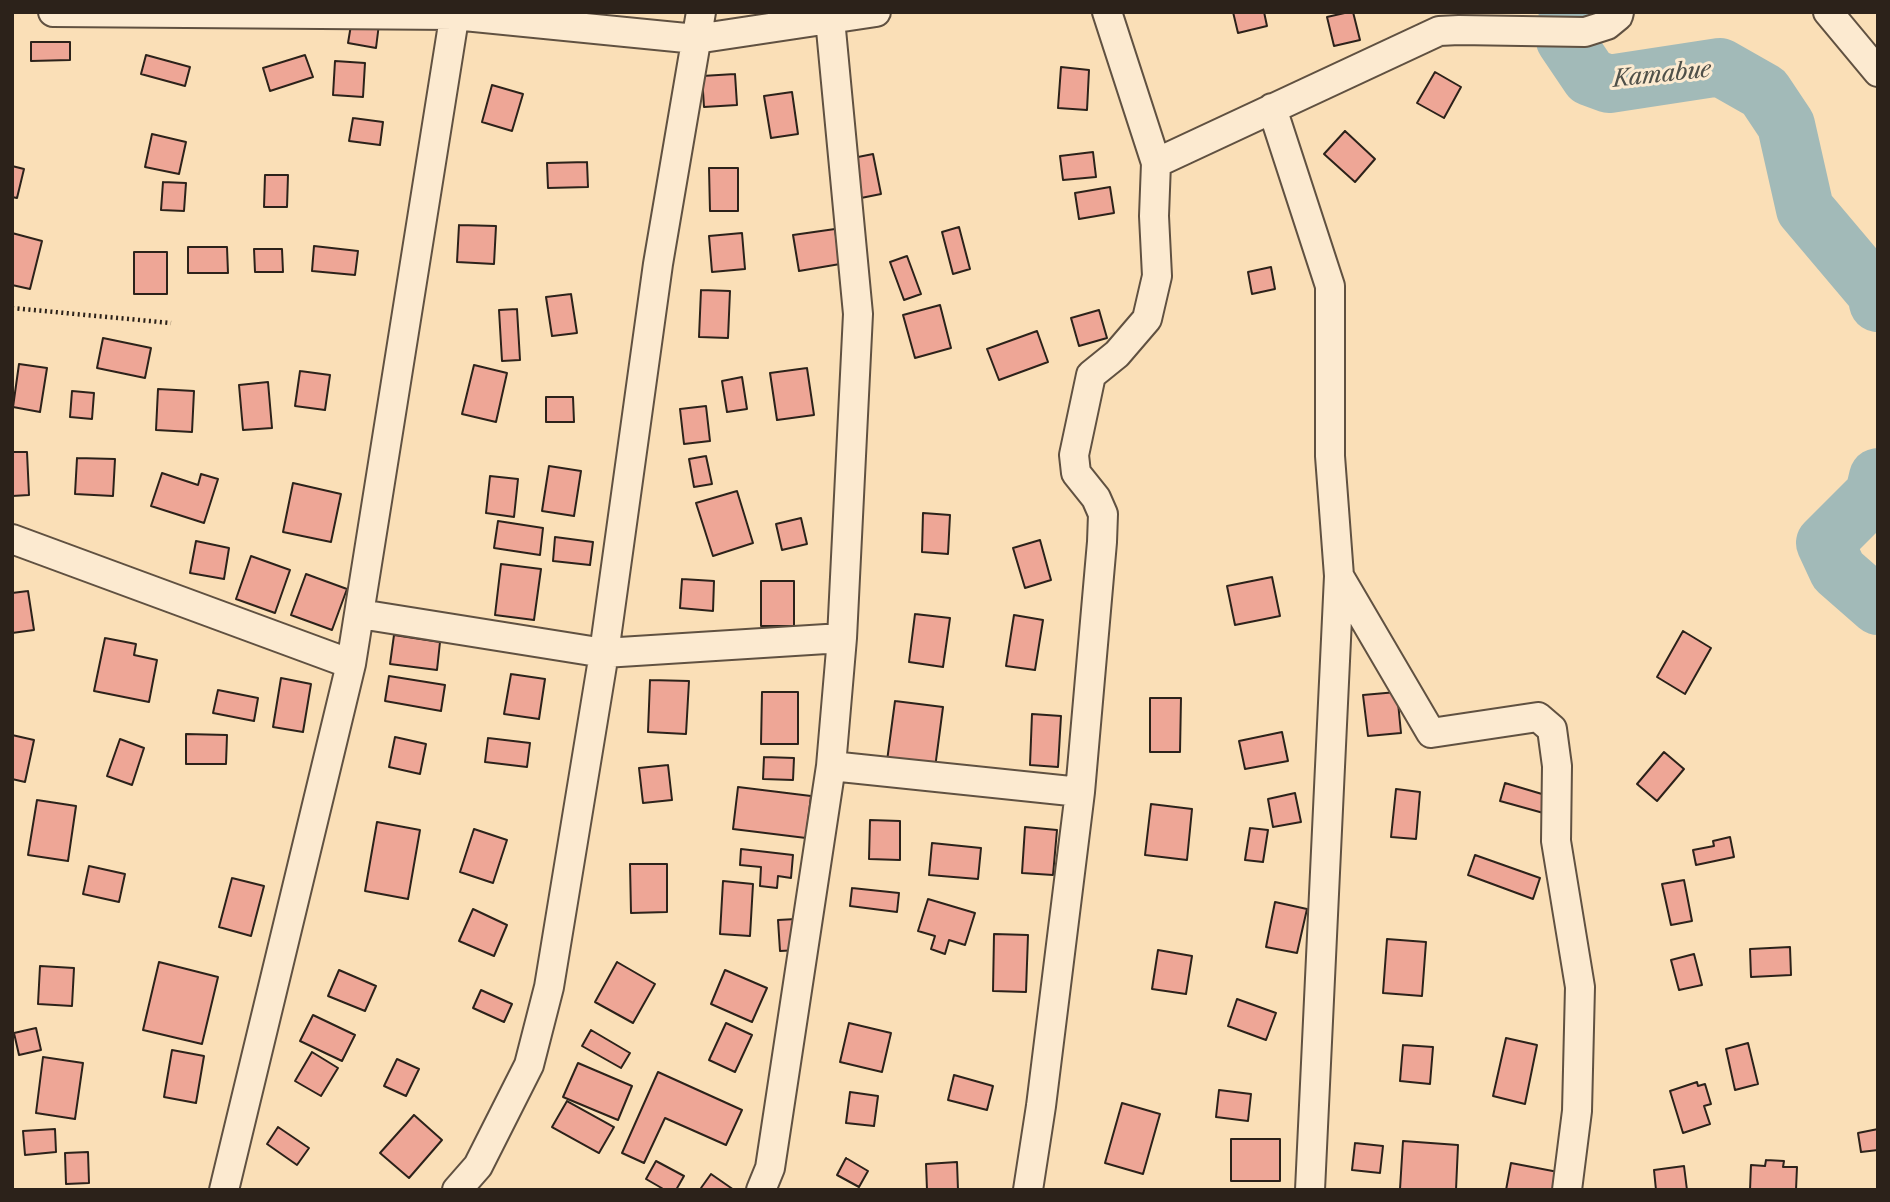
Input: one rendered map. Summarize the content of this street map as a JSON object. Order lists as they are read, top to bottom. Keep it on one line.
{"water":["Kamabue"]}
